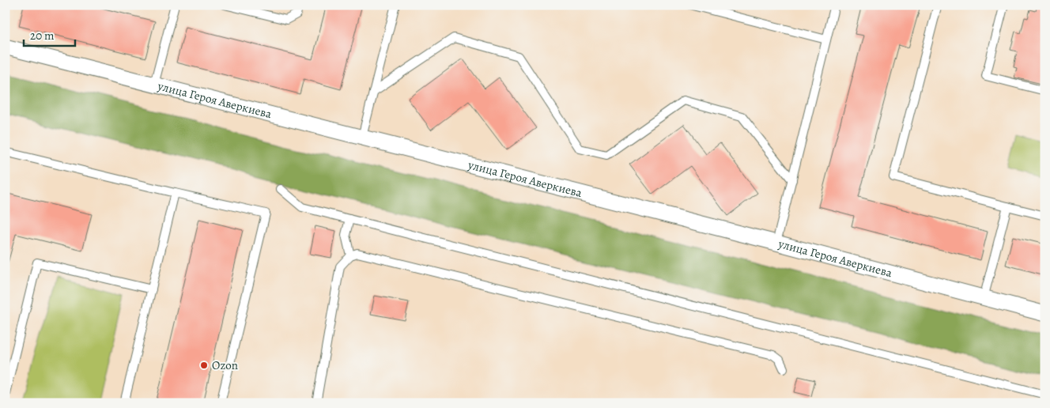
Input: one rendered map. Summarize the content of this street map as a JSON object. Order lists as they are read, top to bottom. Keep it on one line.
{"streets":{"street":["улица Героя Аверкиева"]},"places":["Ozon"],"scale_bar":"20 m"}
